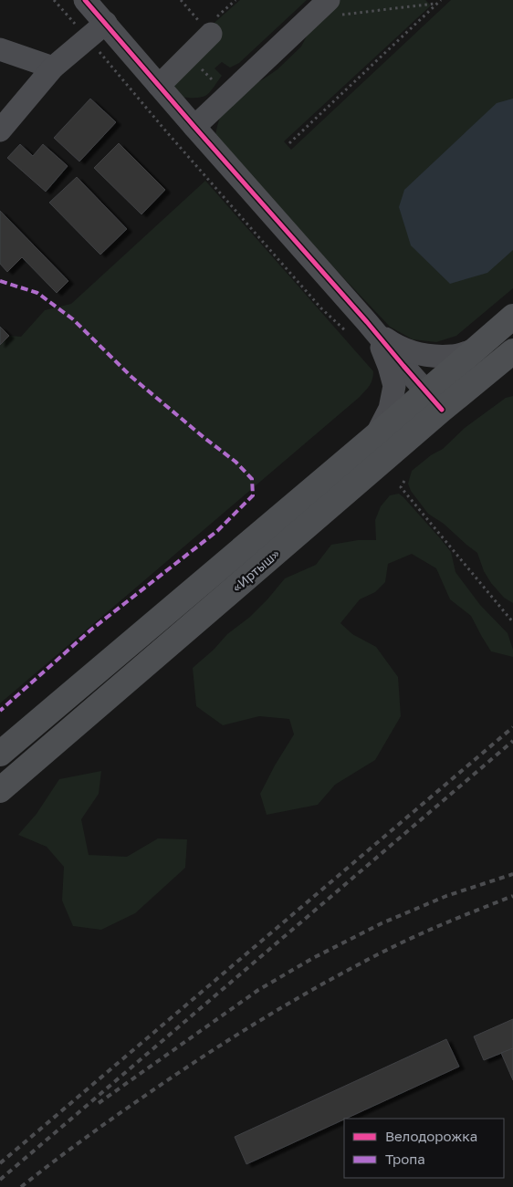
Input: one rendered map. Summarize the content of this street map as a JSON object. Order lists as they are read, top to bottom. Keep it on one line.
{"streets":{"main road":["«Иртыш»"]},"legend":["Велодорожка","Тропа"]}
